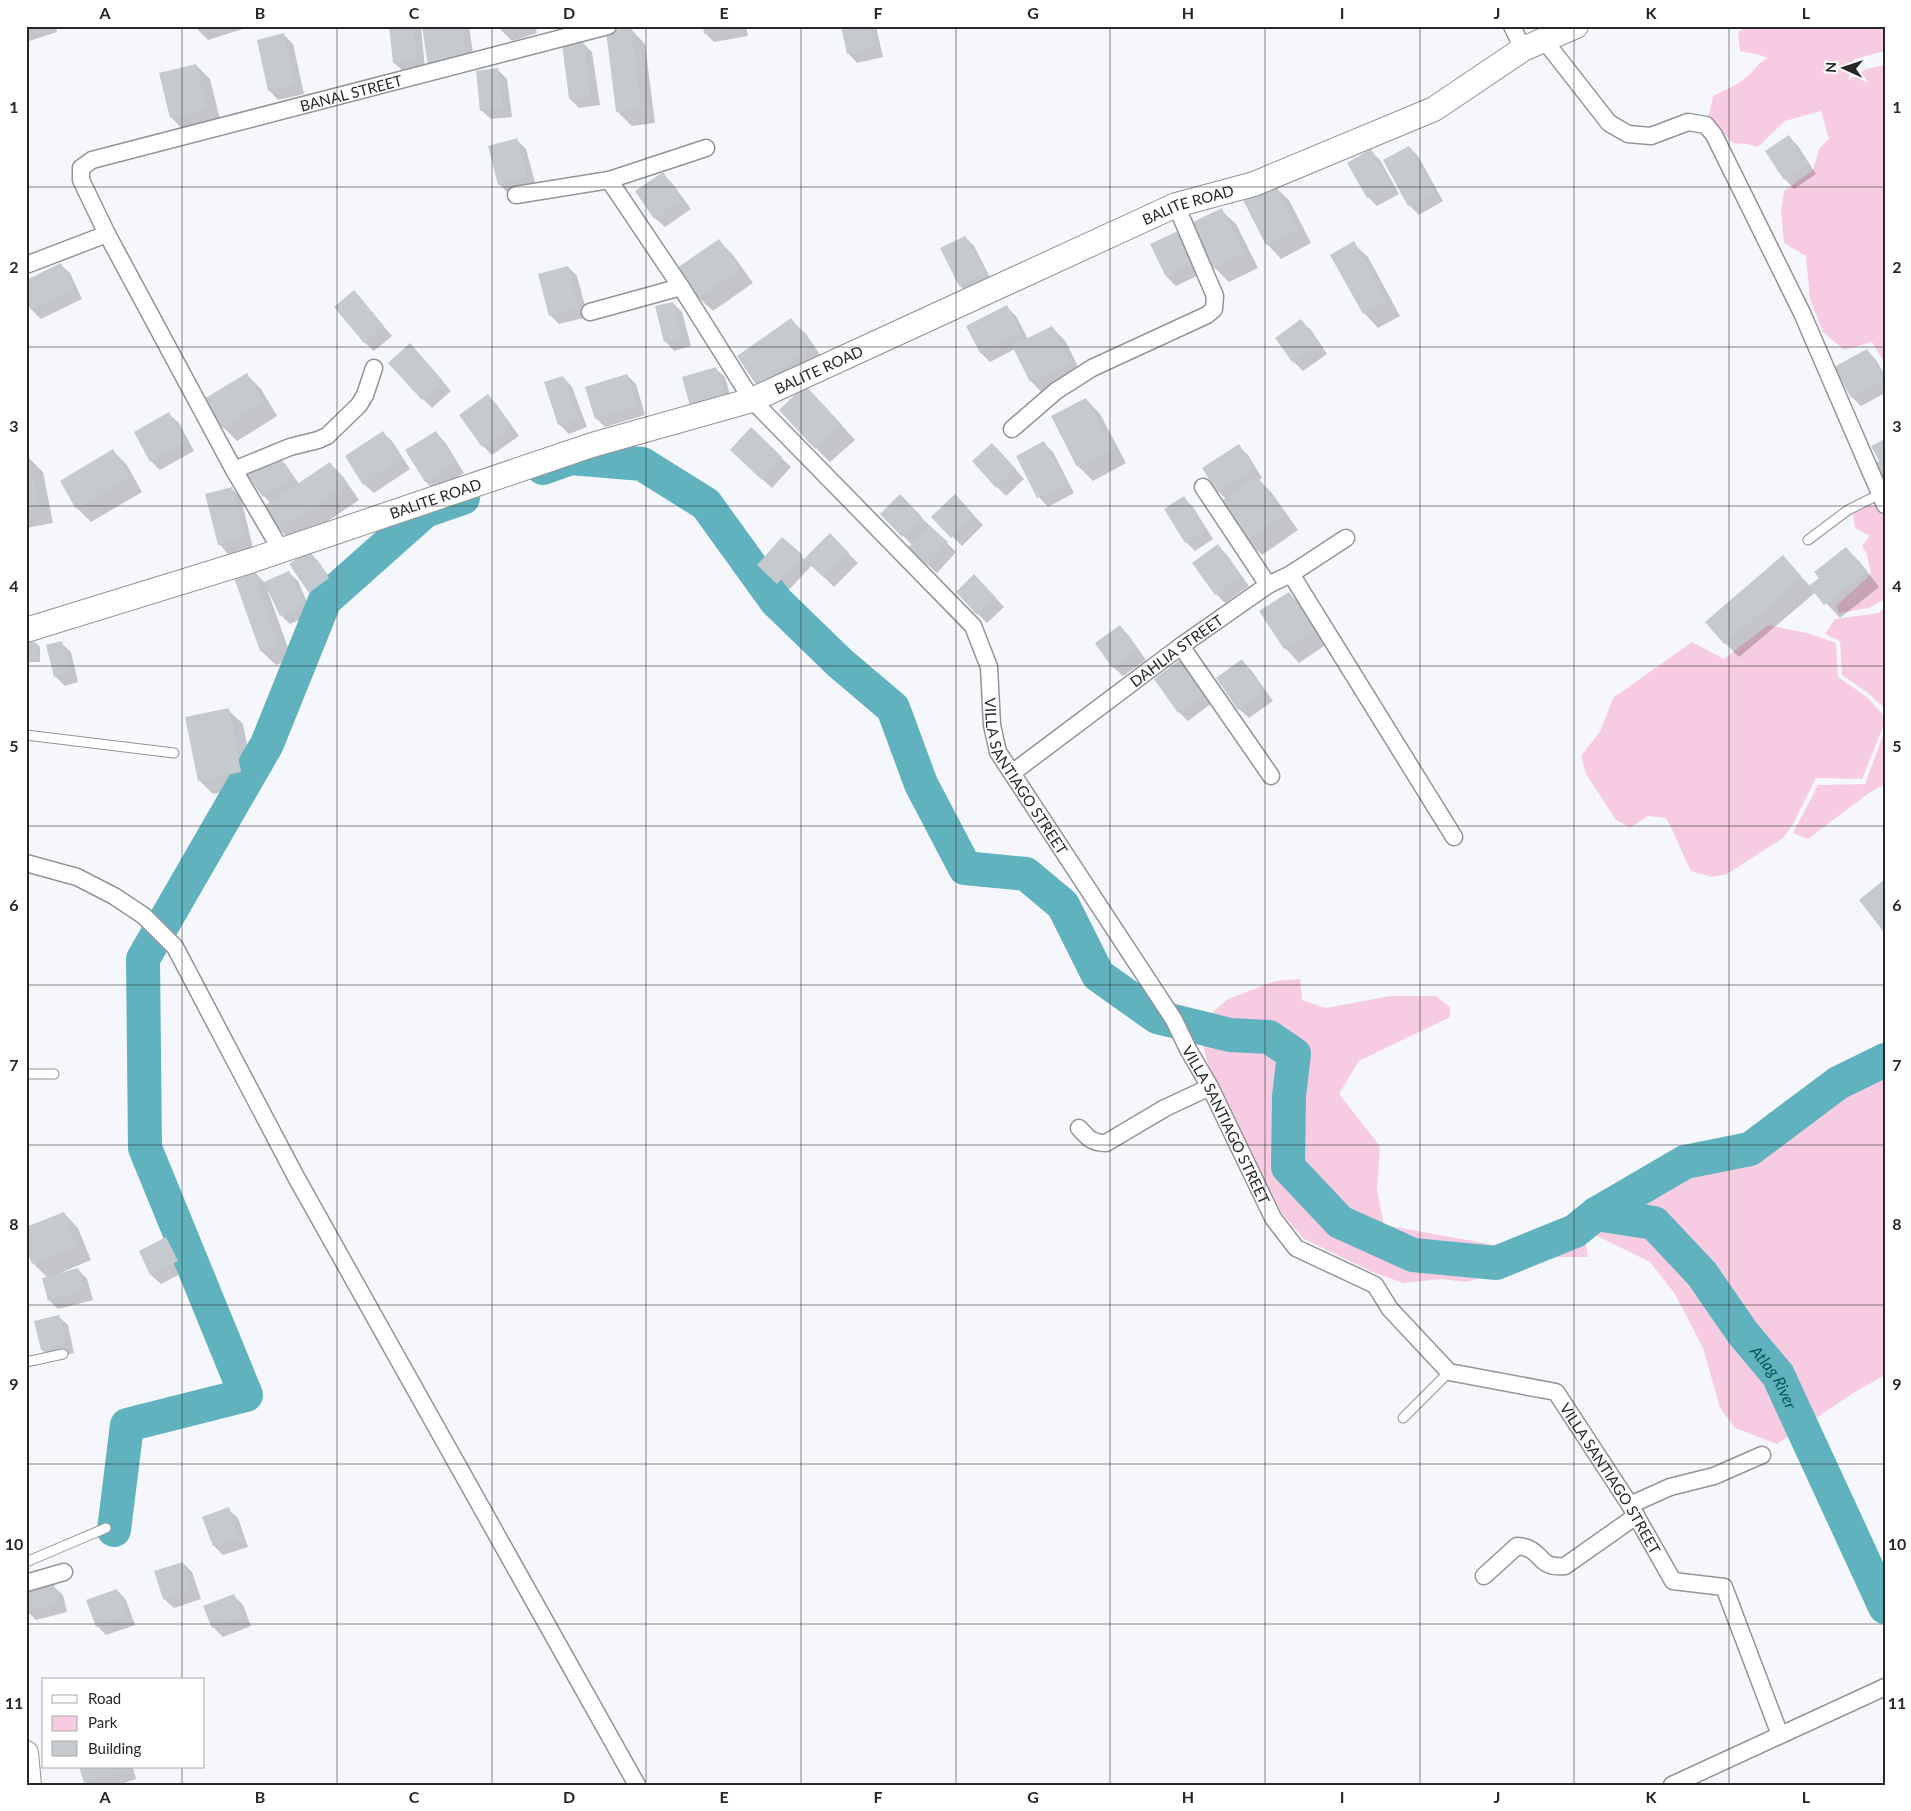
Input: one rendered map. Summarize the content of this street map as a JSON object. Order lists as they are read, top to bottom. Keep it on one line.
{"streets":{"street":["BANAL STREET","BALITE ROAD","DAHLIA STREET","VILLA SANTIAGO STREET"]},"crossings":[["BALITE ROAD","VILLA SANTIAGO STREET"],["DAHLIA STREET","VILLA SANTIAGO STREET"]],"water":["Atlag River"],"legend":["Road","Park","Building"],"north":"left","grid":{"columns":["A","B","C","D","E","F","G","H","I","J","K","L"],"rows":["1","2","3","4","5","6","7","8","9","10","11"]}}
